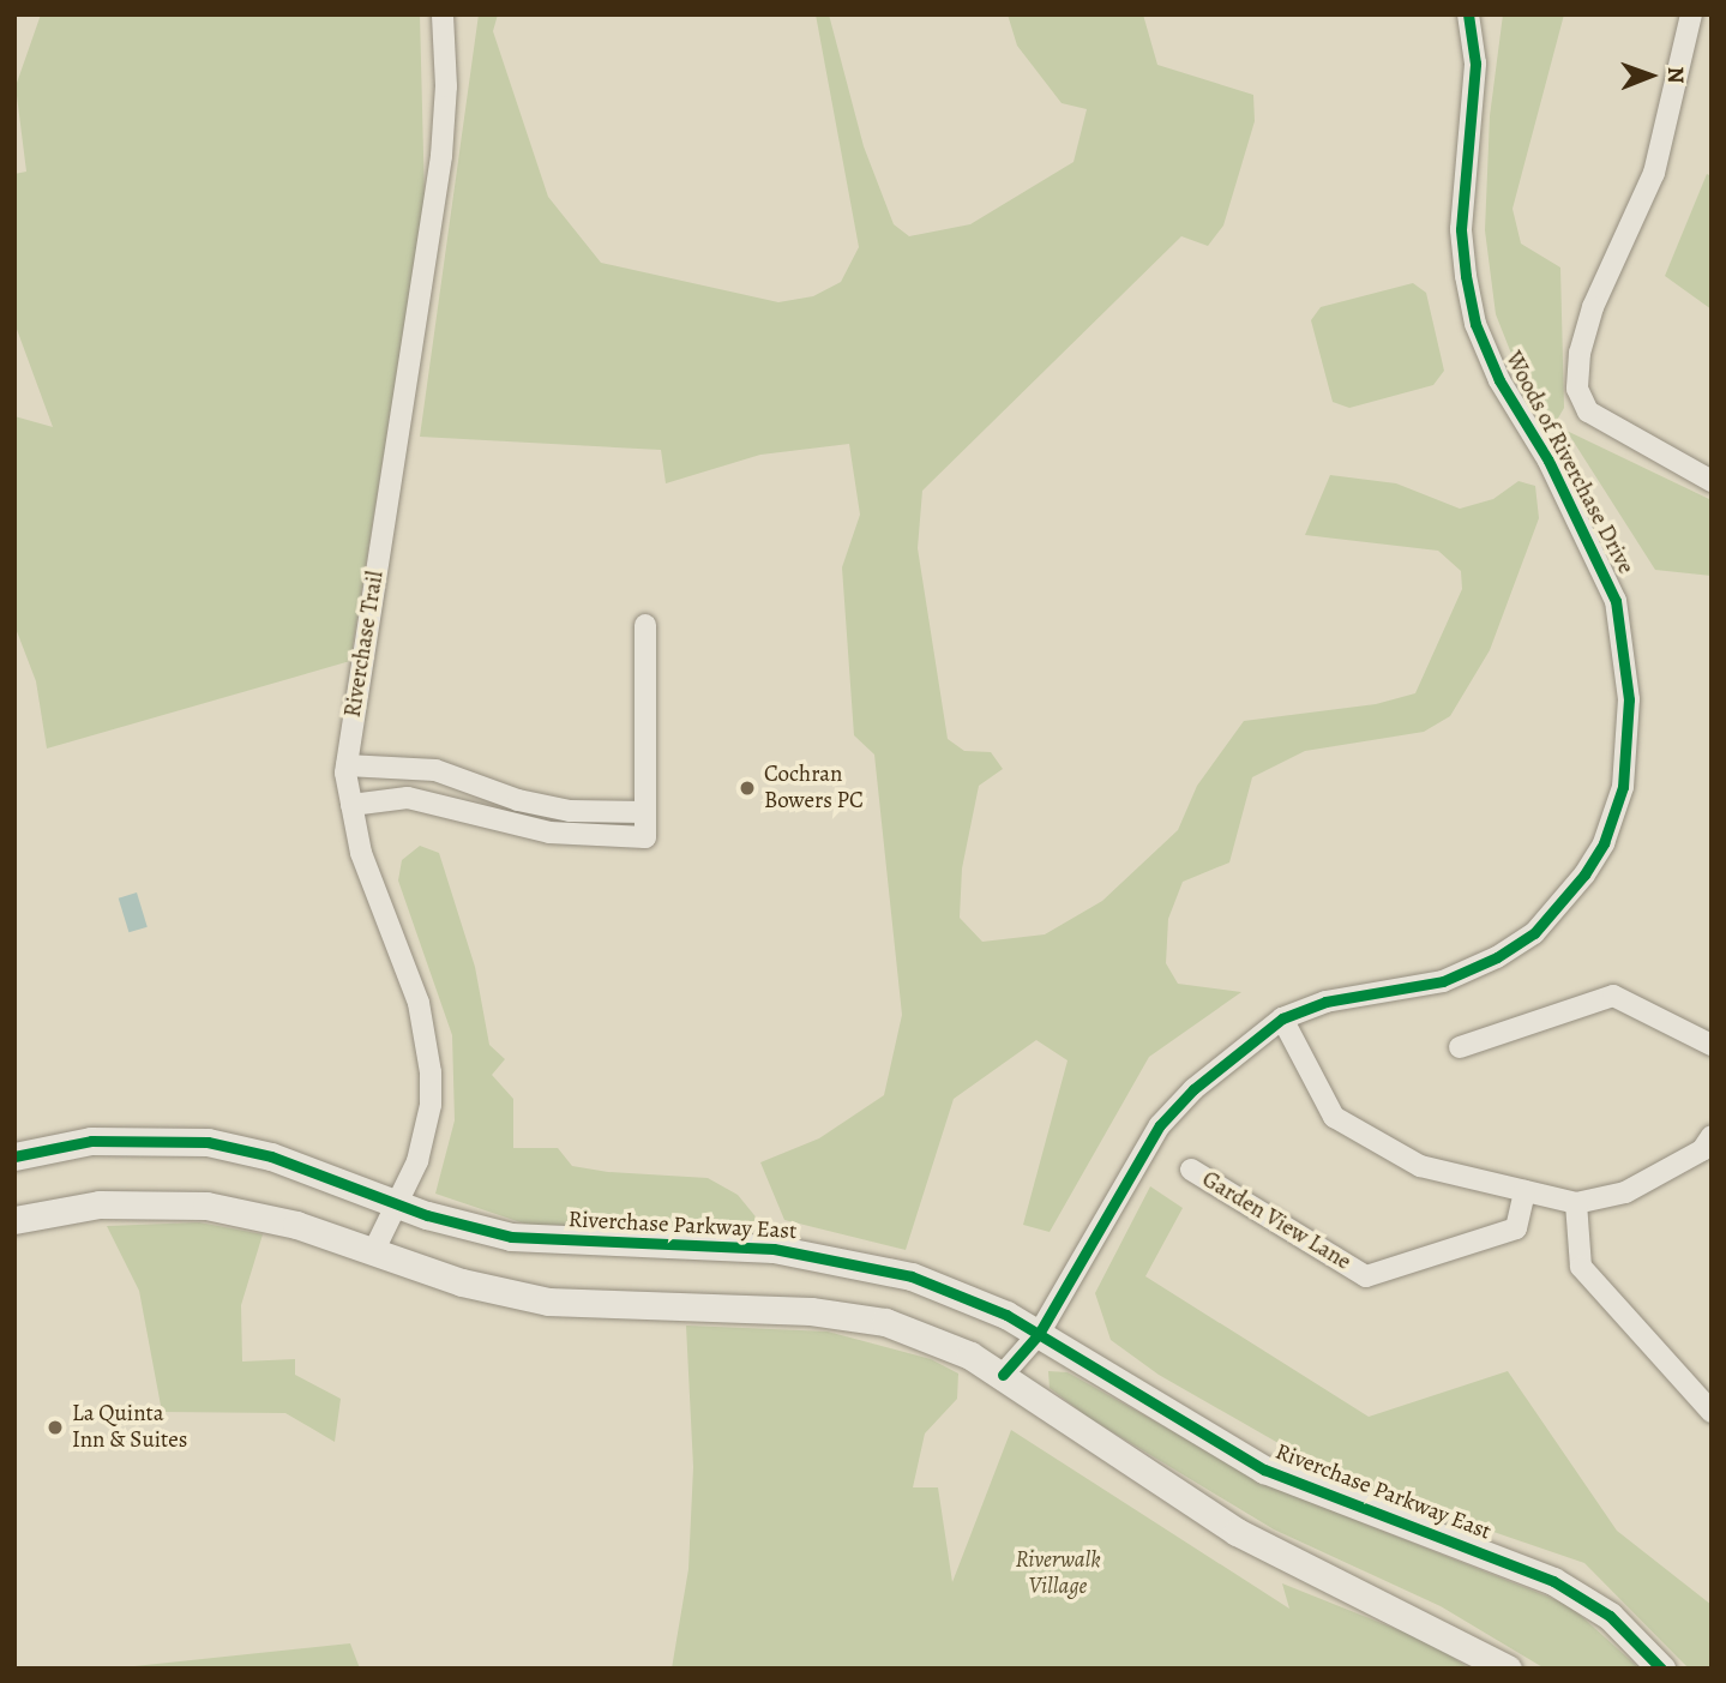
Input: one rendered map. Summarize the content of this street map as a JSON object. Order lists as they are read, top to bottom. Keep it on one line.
{"streets":{"street":["Woods of Riverchase Drive","Riverchase Trail","Garden View Lane","Riverchase Parkway East"]},"crossings":[["Woods of Riverchase Drive","Riverchase Parkway East"],["Riverchase Trail","Riverchase Parkway East"]],"parks":["Riverwalk Village"],"places":["Cochran Bowers PC","La Quinta Inn & Suites"],"north":"right"}
